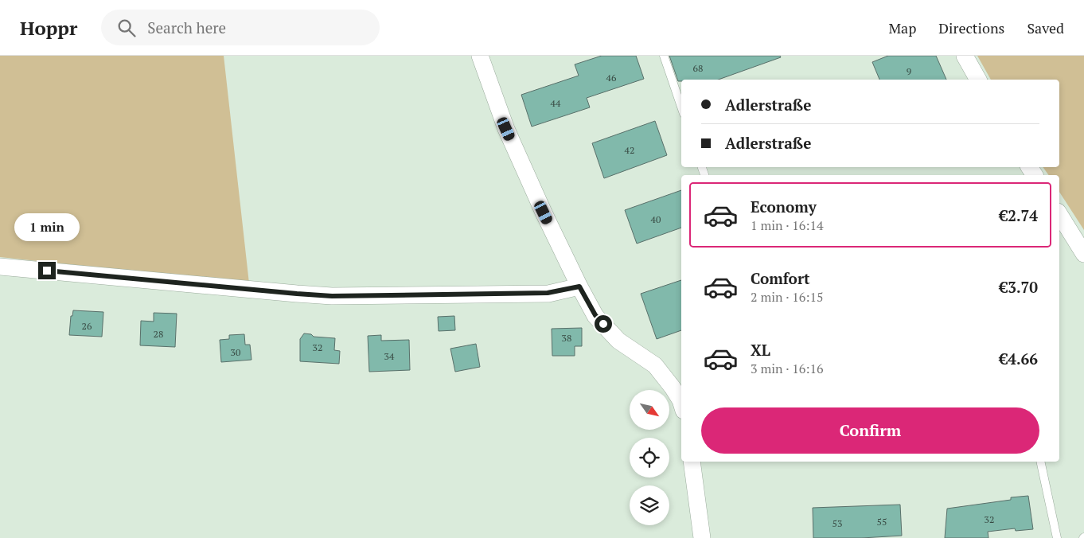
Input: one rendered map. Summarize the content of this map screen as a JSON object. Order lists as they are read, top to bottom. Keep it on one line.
{"house_numbers":["68","9","46","44","42","40","26","28","38","32","30","34","32","55","53"],"north":"bottom right","page":{"header":"Hoppr","search":"Search here","nav":["Map","Directions","Saved"],"banner":["Adlerstraße","Adlerstraße"],"list":[{"name":"Economy","note":"1 min · 16:14","value":"€2.74"},{"name":"Comfort","note":"2 min · 16:15","value":"€3.70"},{"name":"XL","note":"3 min · 16:16","value":"€4.66"}],"bubble":"1 min","buttons":"Confirm"}}
